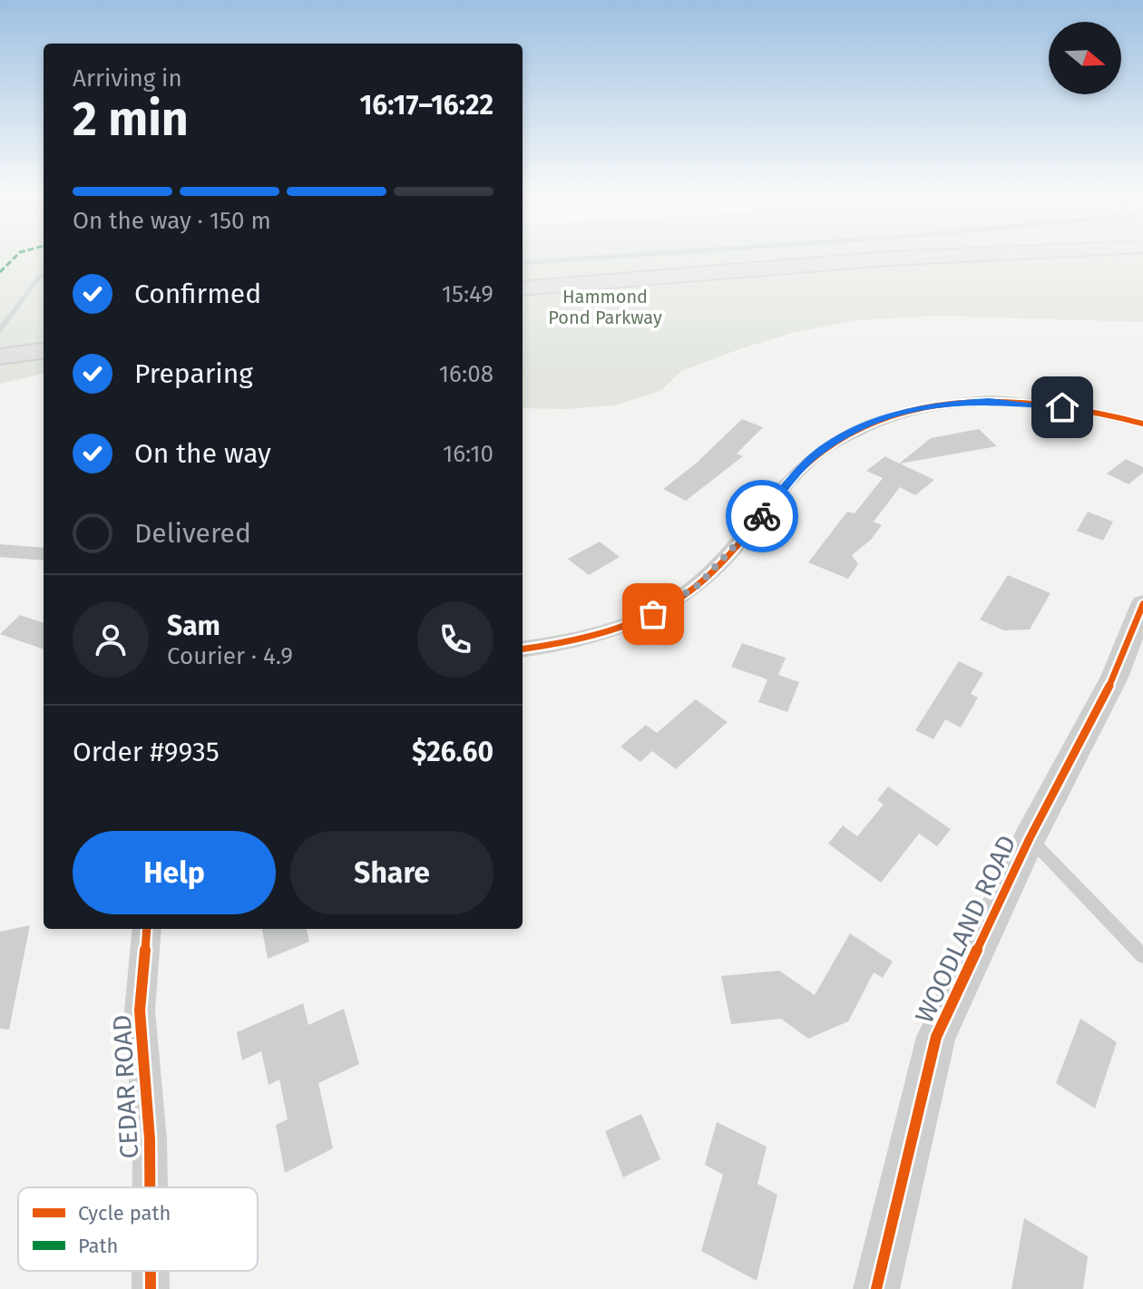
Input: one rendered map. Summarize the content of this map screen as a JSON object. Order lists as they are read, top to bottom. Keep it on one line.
{"streets":{"street":["WOODLAND ROAD","CEDAR ROAD"]},"parks":["Hammond Pond Parkway"],"legend":["Cycle path","Path"],"north":"right","page":{"heading":["2 min","Arriving in","16:17–16:22"],"panel":["Sam","Courier · 4.9","Order #9935","$26.60"],"bar":"On the way · 150 m","list":[["Confirmed","15:49"],["Preparing","16:08"],["On the way","16:10"],"Delivered"],"buttons":["Help","Share"]}}
